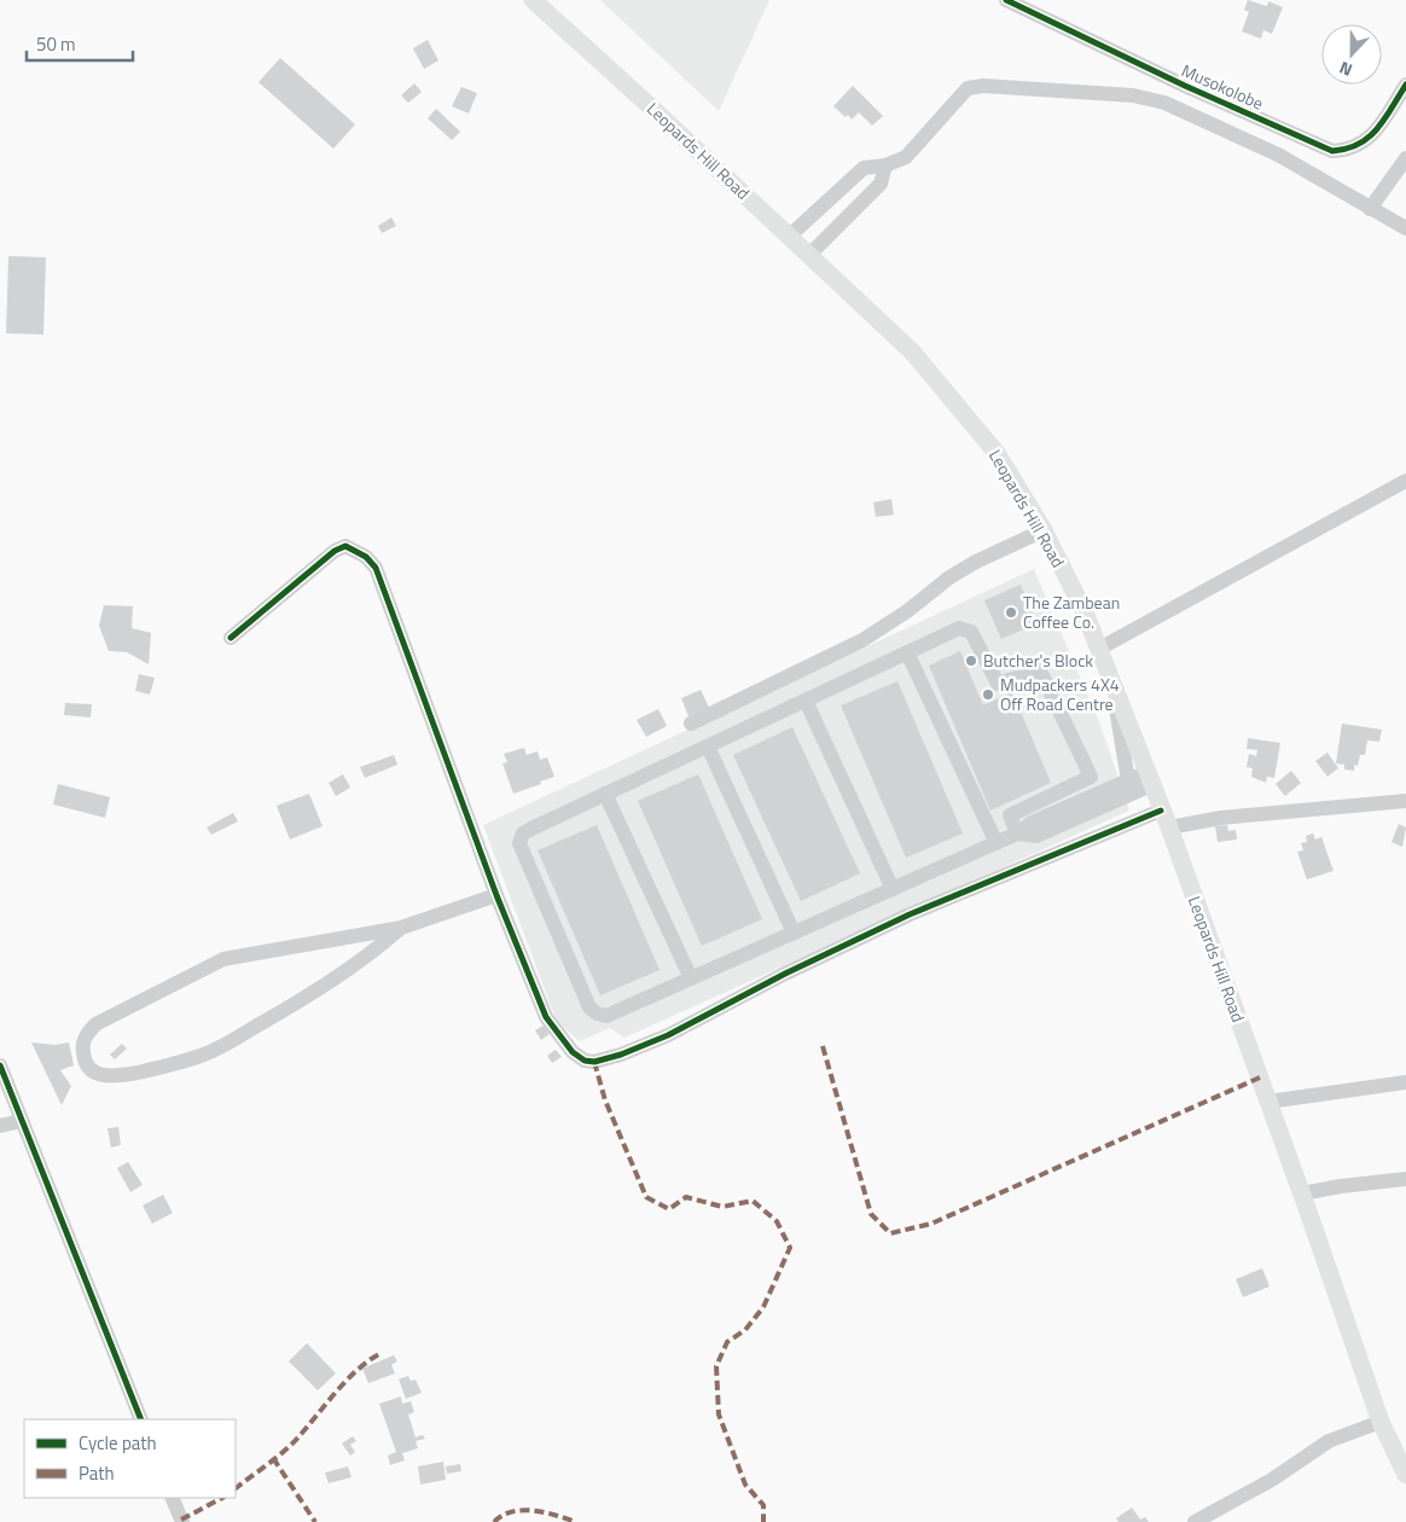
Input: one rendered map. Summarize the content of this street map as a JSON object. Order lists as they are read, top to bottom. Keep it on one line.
{"streets":{"main road":["Leopards Hill Road"],"street":["Musokolobe"]},"places":["The Zambean Coffee Co.","Butcher's Block","Mudpackers 4X4 Off Road Centre"],"legend":["Cycle path","Path"],"scale_bar":"50 m","north":"bottom"}
